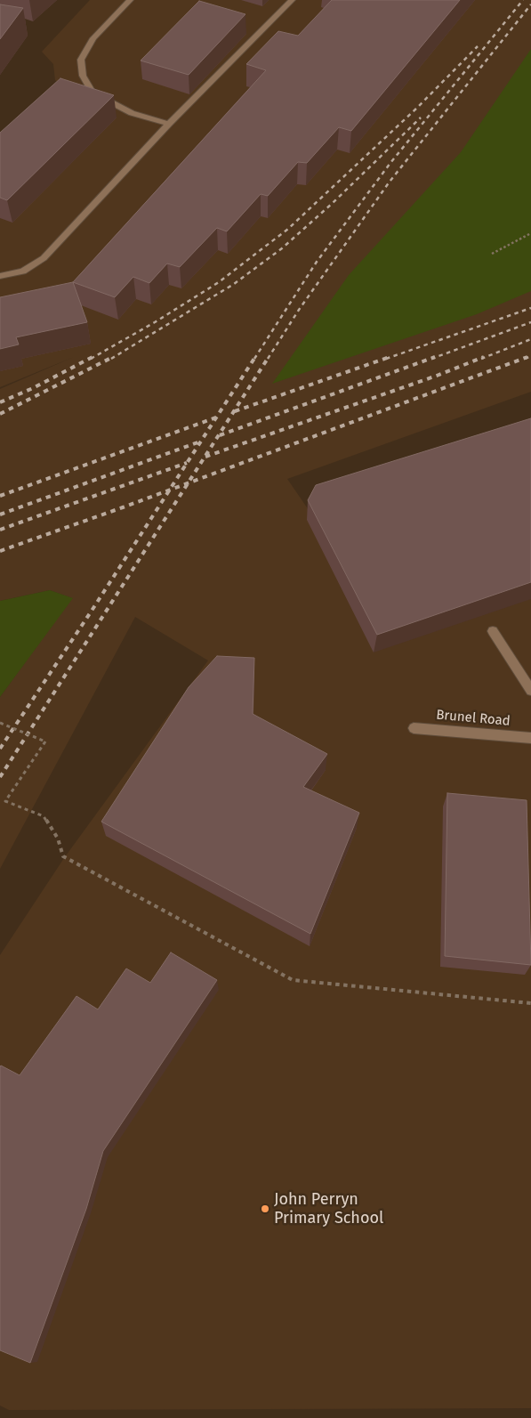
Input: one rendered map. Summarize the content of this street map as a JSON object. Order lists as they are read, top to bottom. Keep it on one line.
{"streets":{"street":["Brunel Road"]},"places":["John Perryn Primary School"]}
